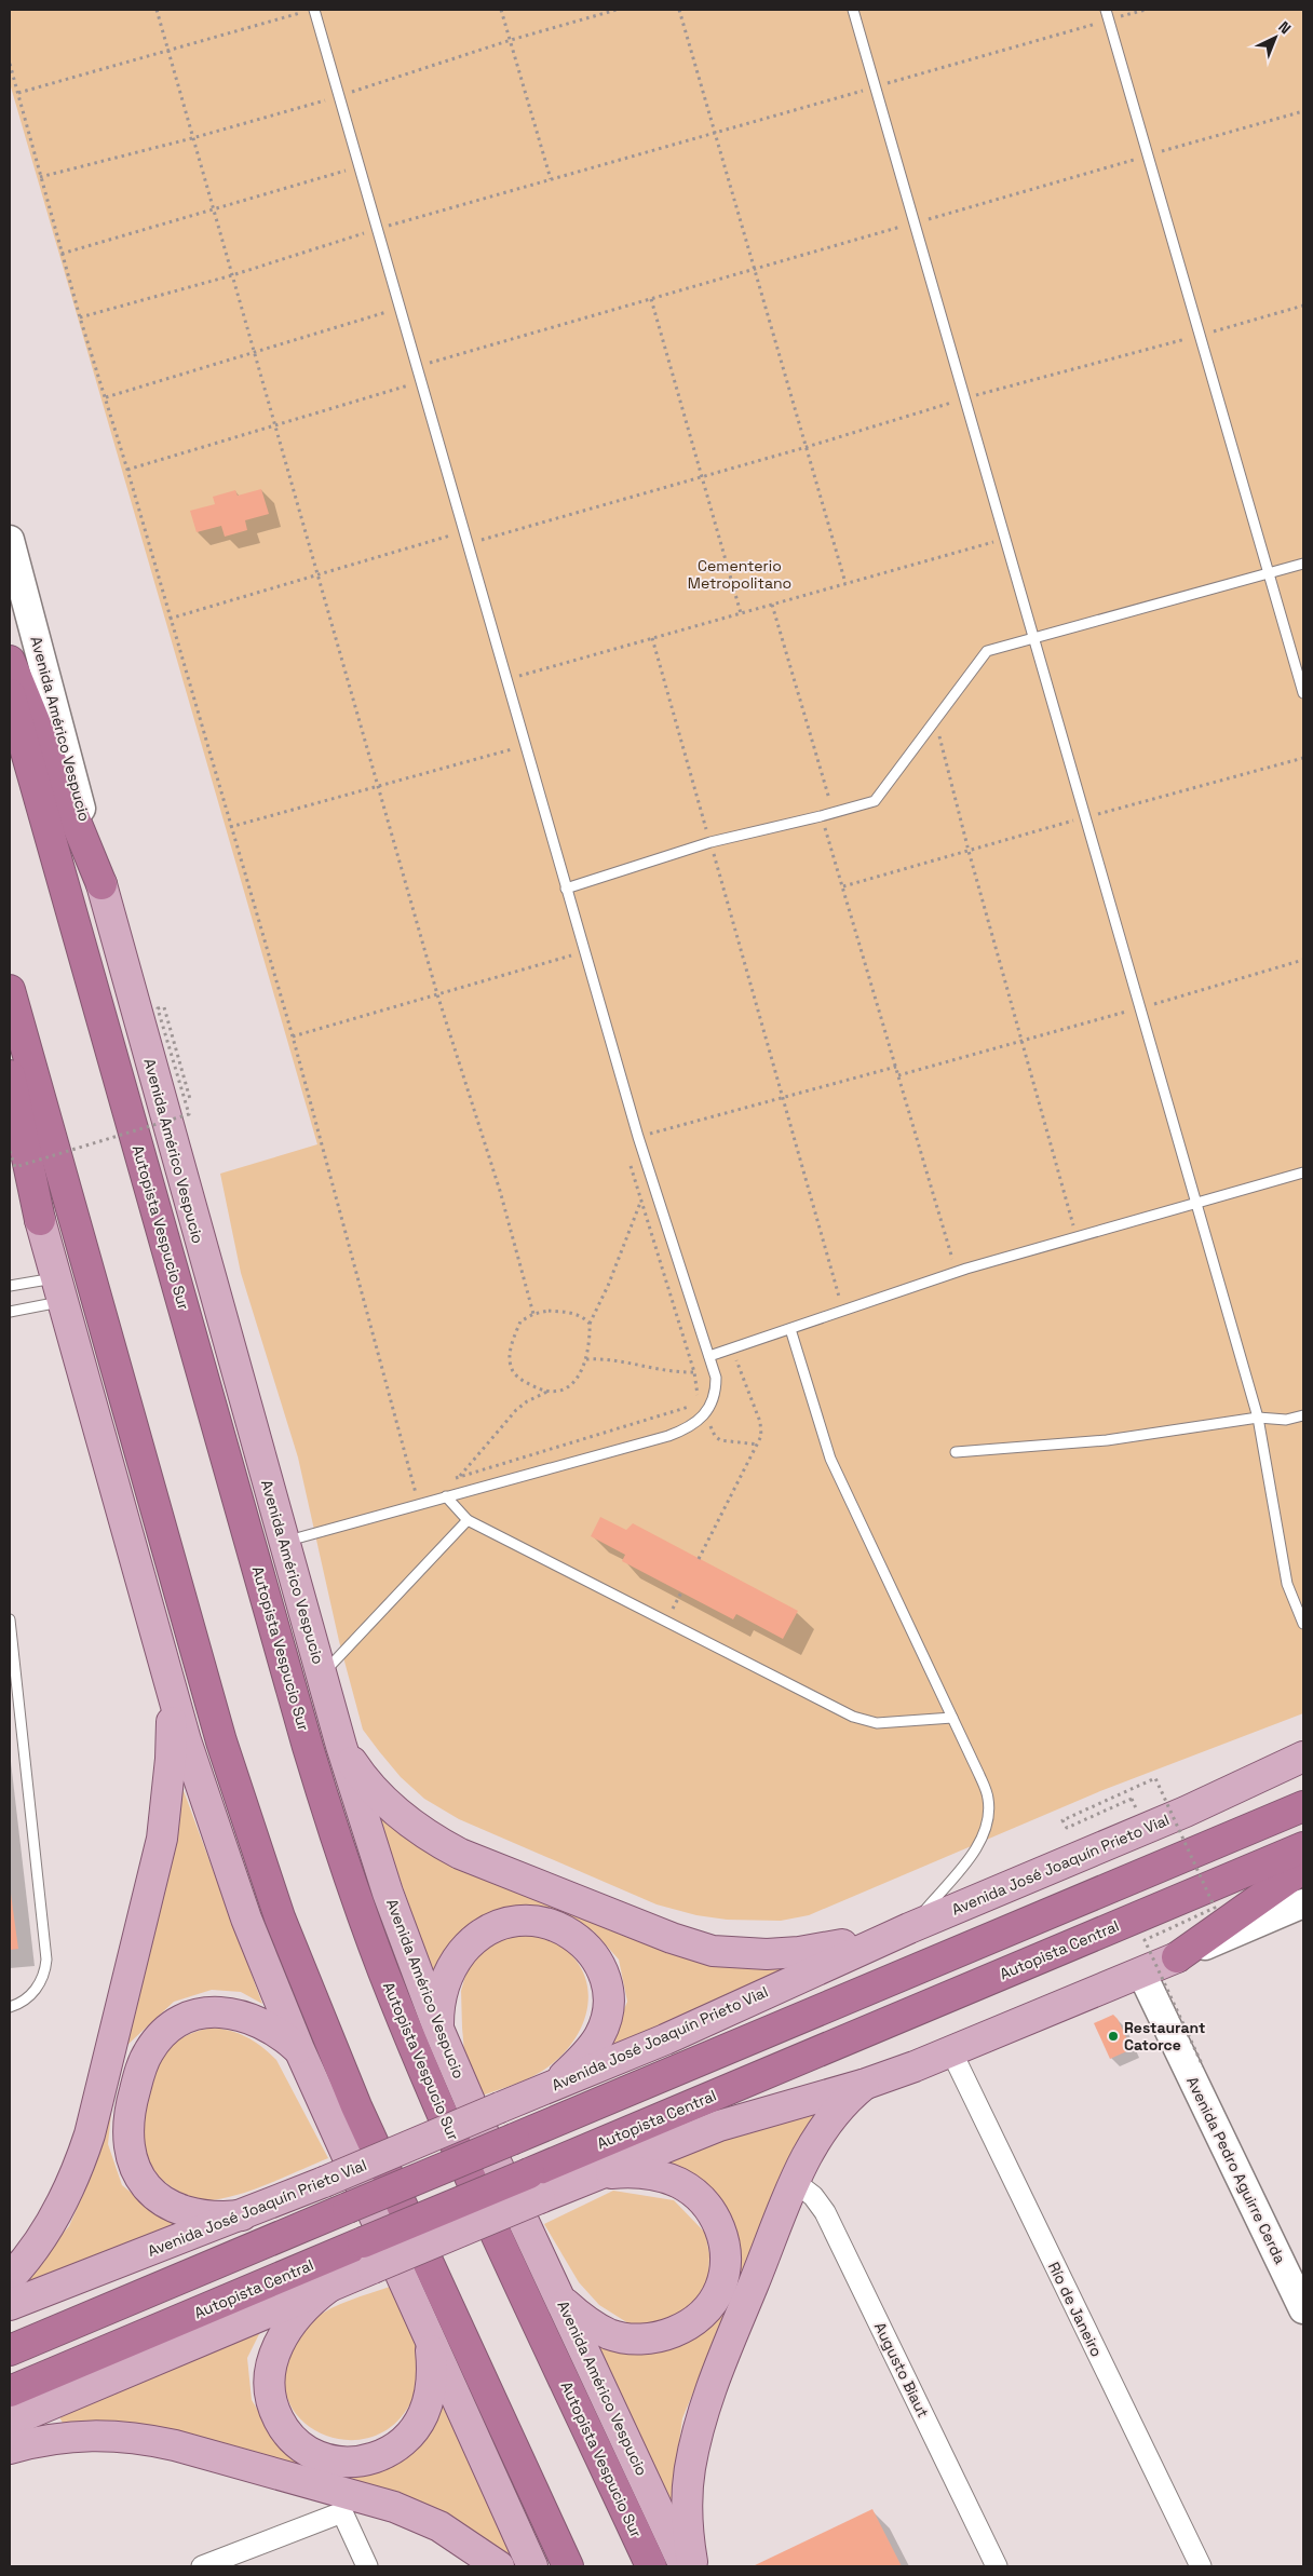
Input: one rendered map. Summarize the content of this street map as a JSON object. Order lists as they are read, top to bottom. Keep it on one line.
{"streets":{"highway":["Autopista Vespucio Sur","Autopista Central"],"main road":["Avenida Américo Vespucio","Avenida José Joaquín Prieto Vial","Avenida Pedro Aguirre Cerda"],"street":["Río de Janeiro","Augusto Biaut"]},"parks":["Cementerio Metropolitano"],"places":["Restaurant Catorce"],"north":"top right"}
